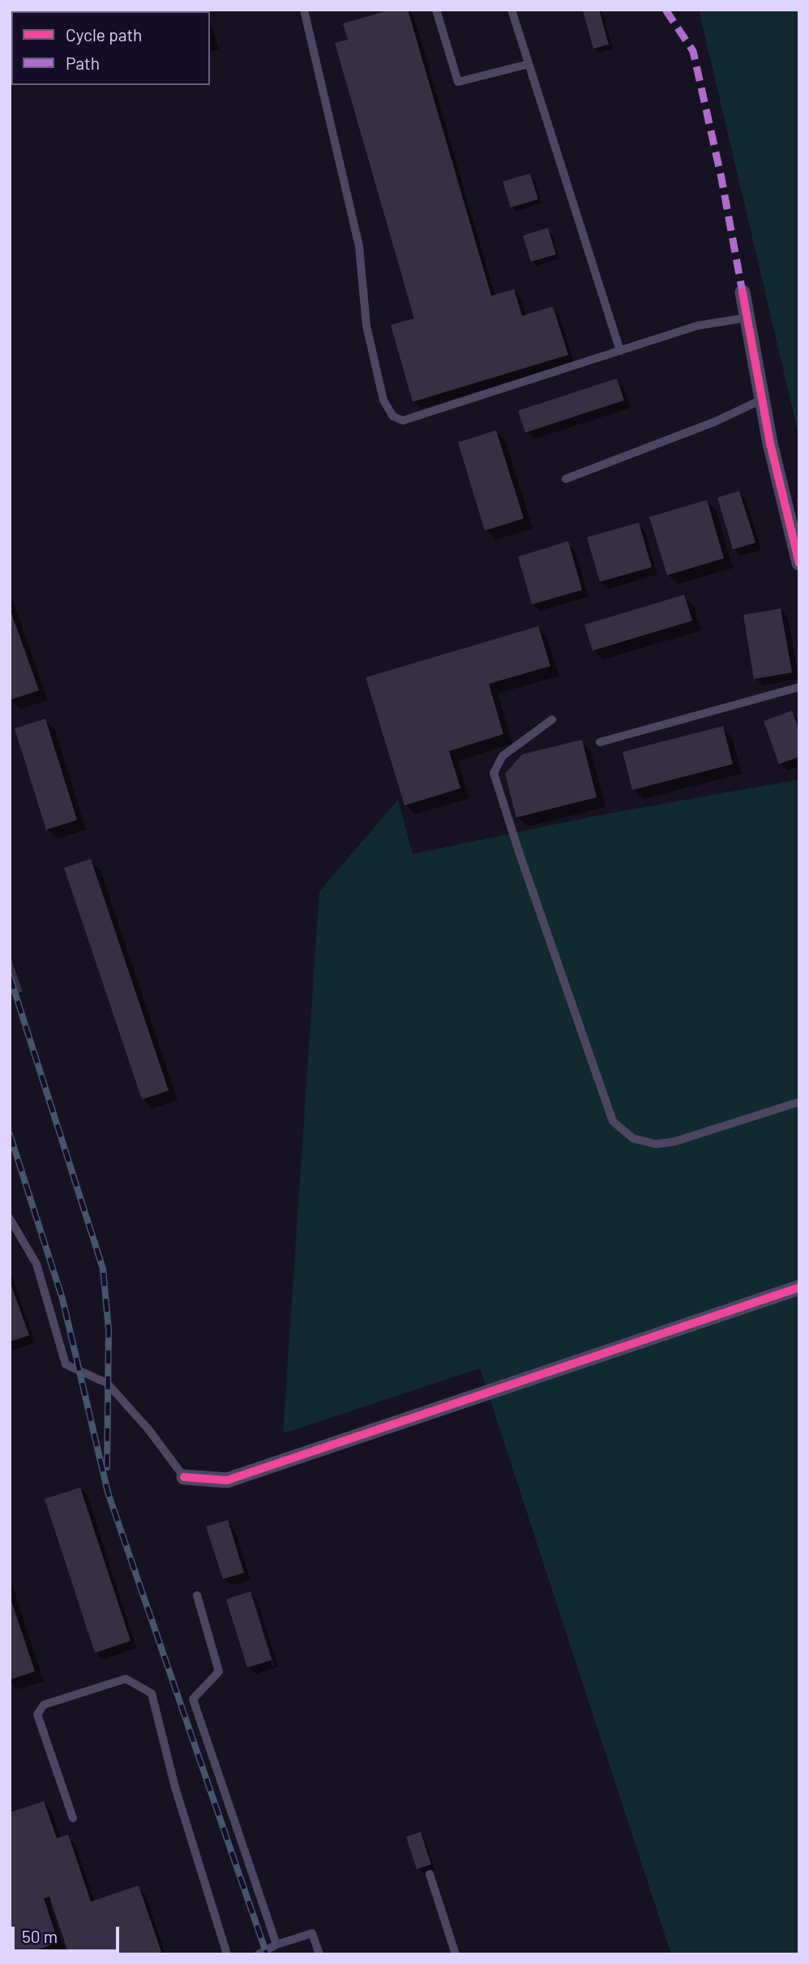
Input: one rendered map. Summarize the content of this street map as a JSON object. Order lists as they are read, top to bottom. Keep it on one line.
{"legend":["Cycle path","Path"],"scale_bar":"50 m"}
